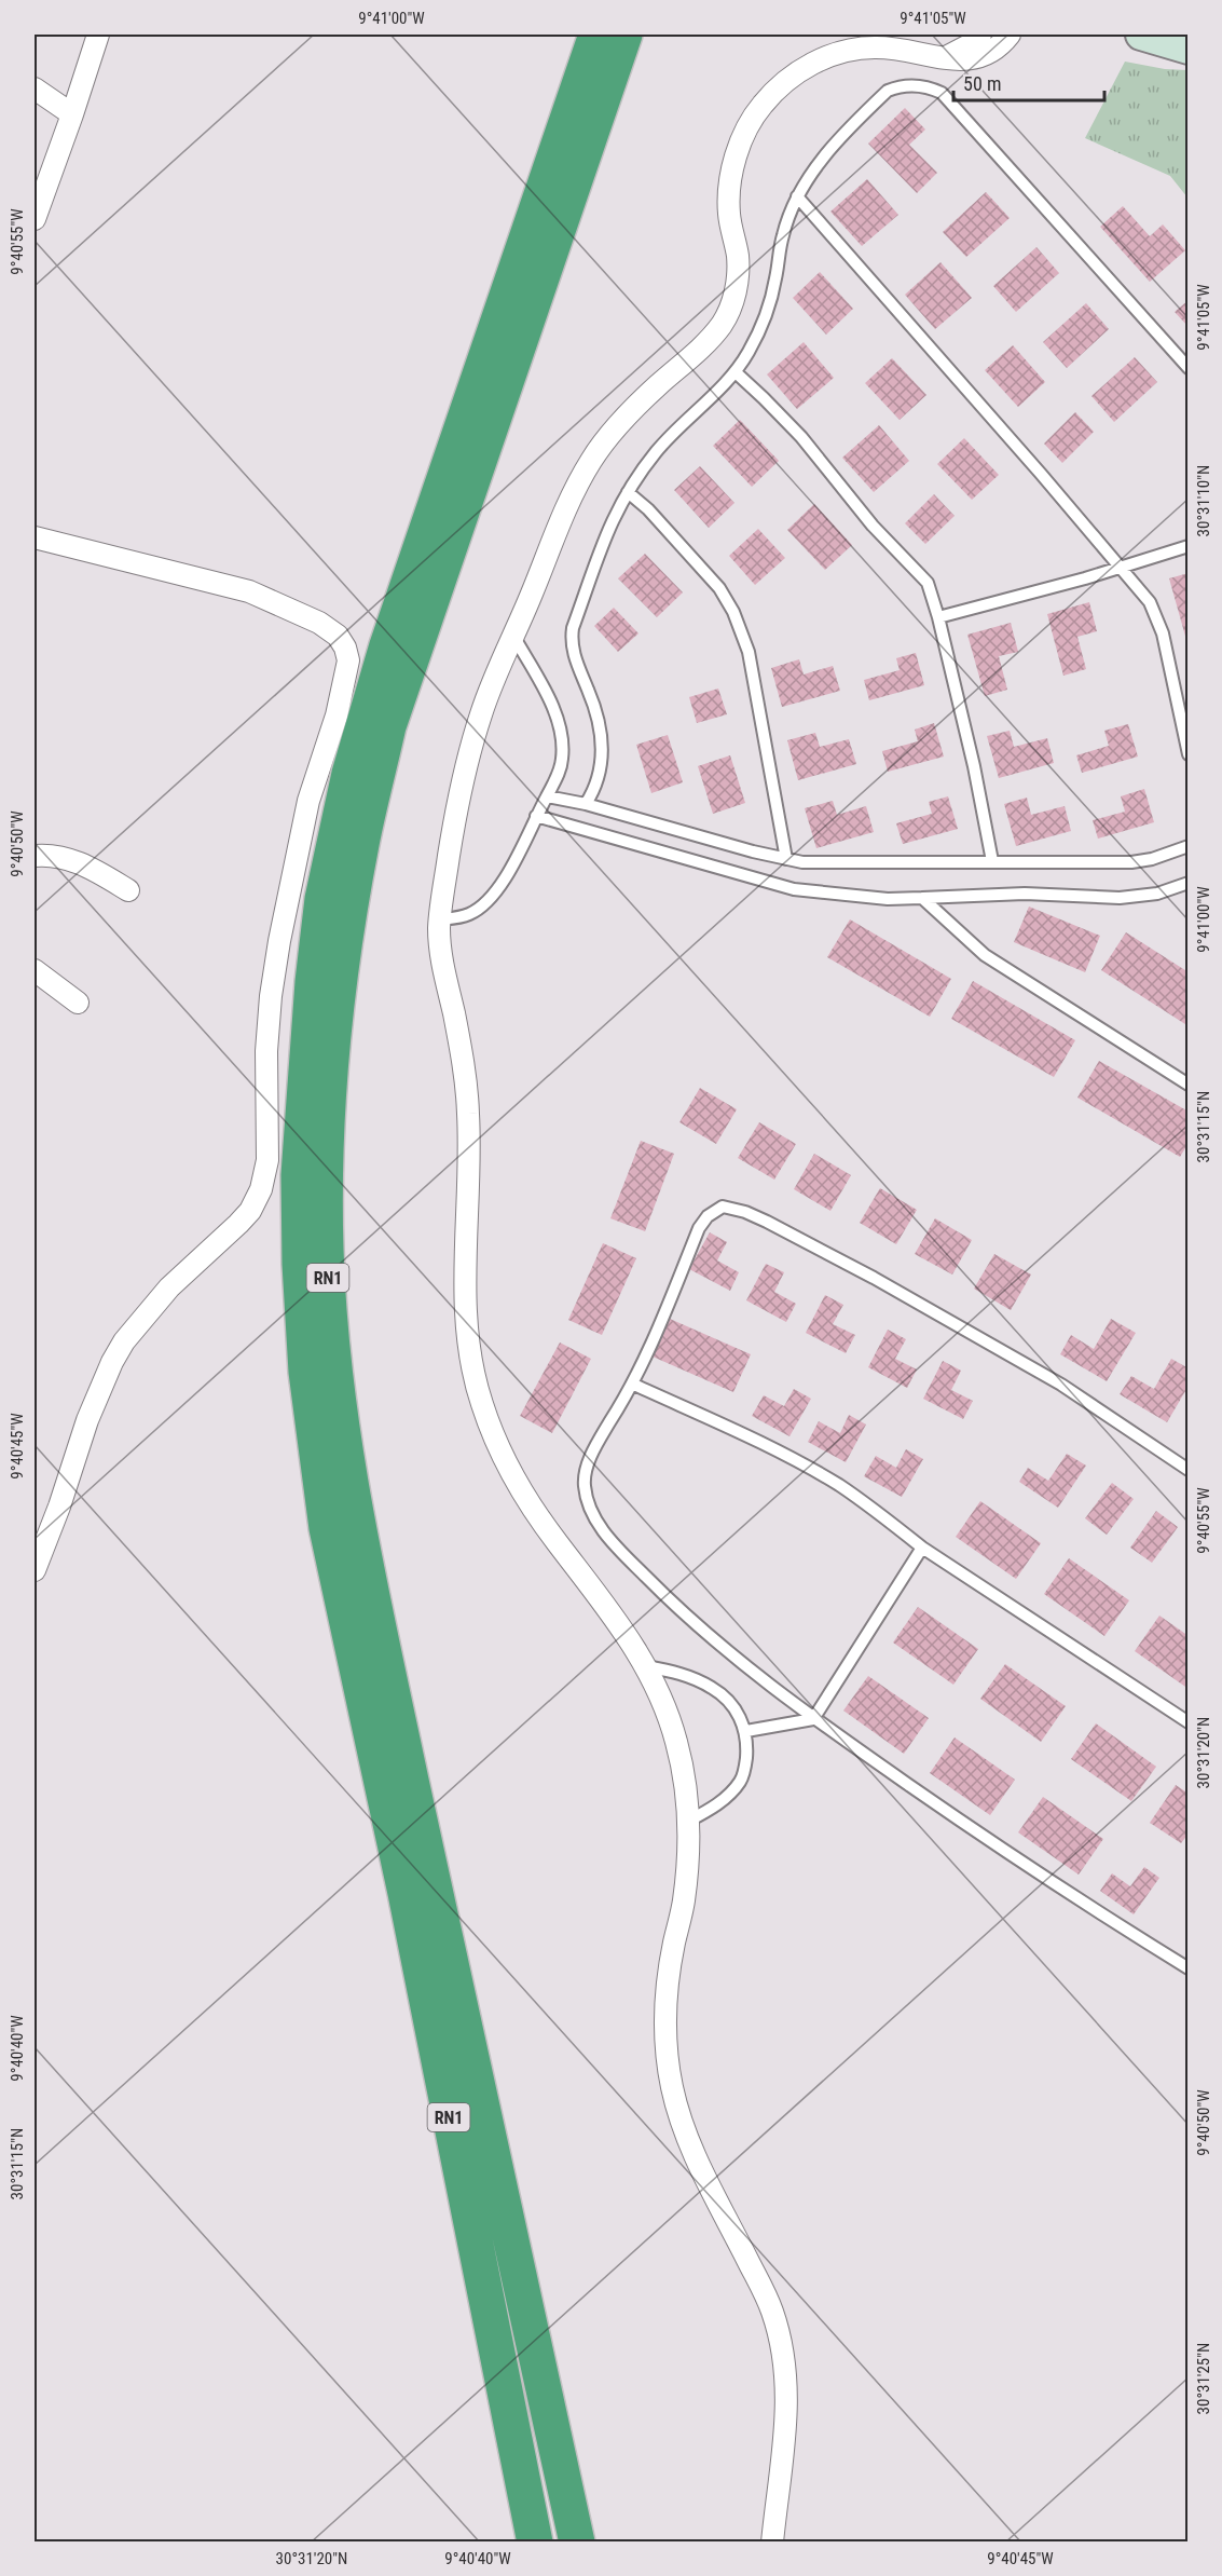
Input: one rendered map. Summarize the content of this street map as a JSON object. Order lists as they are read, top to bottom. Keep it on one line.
{"streets":{"highway":["RN1"]},"scale_bar":"50 m","coordinates":["9°41'00\"W","9°41'05\"W","9°40'55\"W","30°31'10\"N","9°40'50\"W","30°31'15\"N","9°40'45\"W","30°31'20\"N","9°40'40\"W","30°31'25\"N"]}
